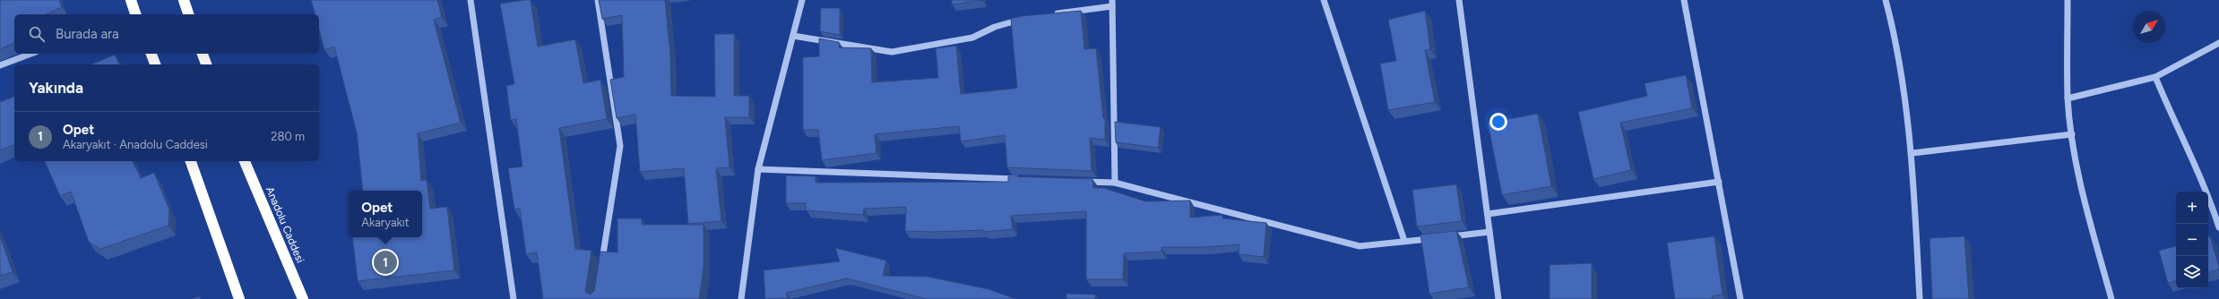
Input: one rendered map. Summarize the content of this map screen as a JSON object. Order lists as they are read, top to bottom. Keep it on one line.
{"streets":{"highway":["Anadolu Caddesi"]},"north":"top right","page":{"search":"Burada ara","heading":"Yakında","list":[{"mark":"1","name":"Opet","note":"Akaryakıt · Anadolu Caddesi","value":"280 m"}],"popup":["Opet","Akaryakıt"],"map_buttons":["+","−"],"pins":"1"}}
